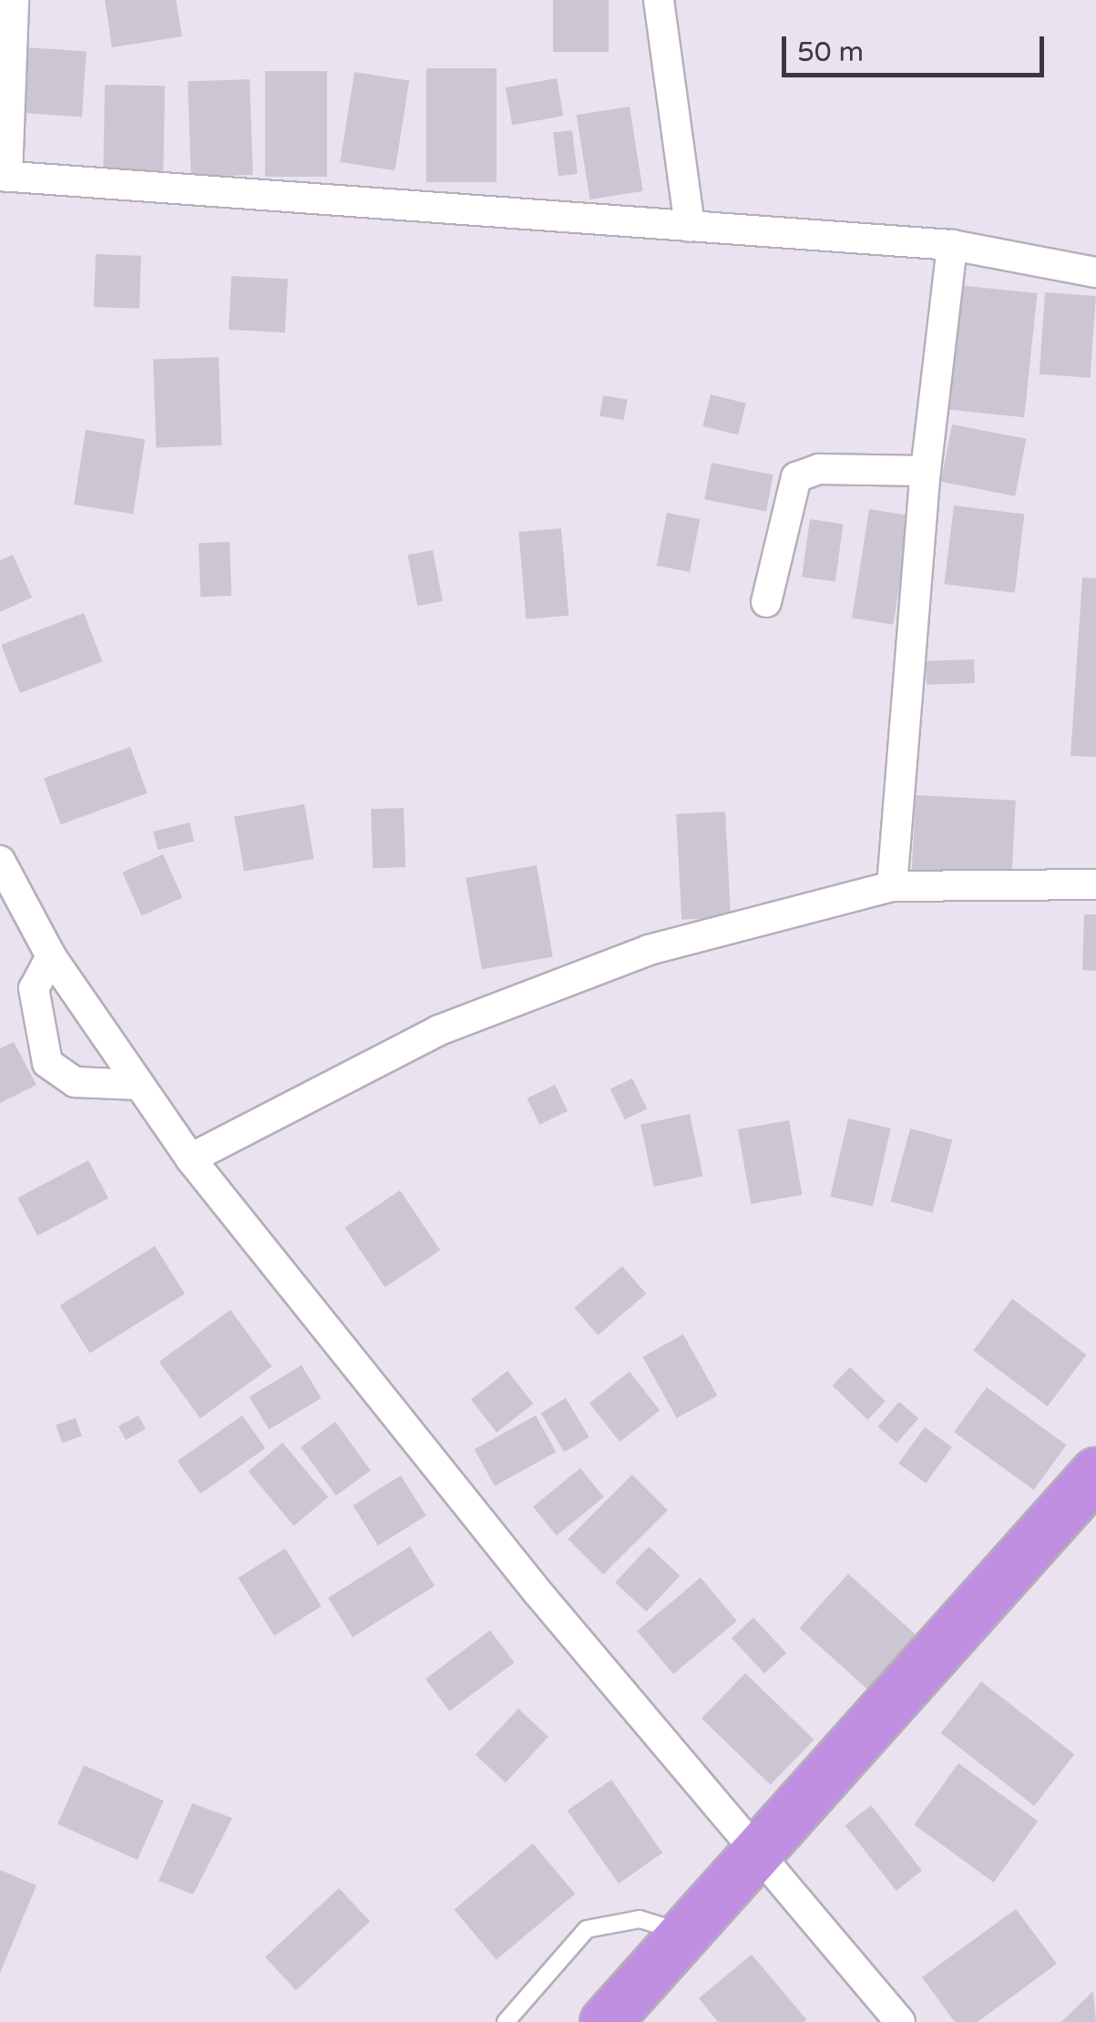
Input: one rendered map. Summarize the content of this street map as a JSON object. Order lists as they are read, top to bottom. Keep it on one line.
{"scale_bar":"50 m"}
